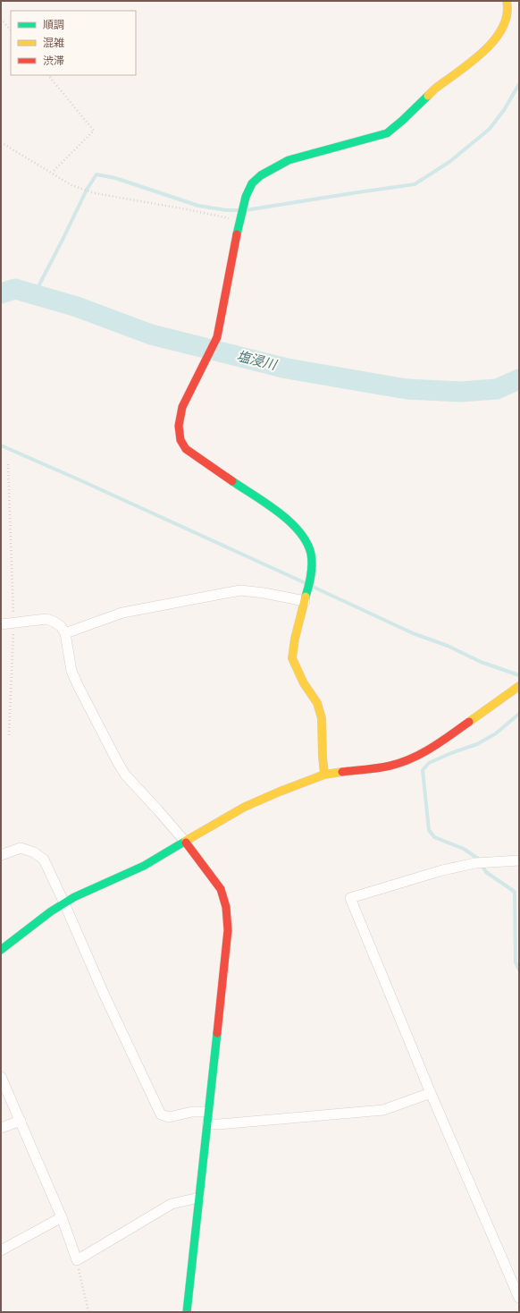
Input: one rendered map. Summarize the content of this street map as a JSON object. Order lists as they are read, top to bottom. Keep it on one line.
{"water":["塩浸川"],"legend":["順調","混雑","渋滞"]}
